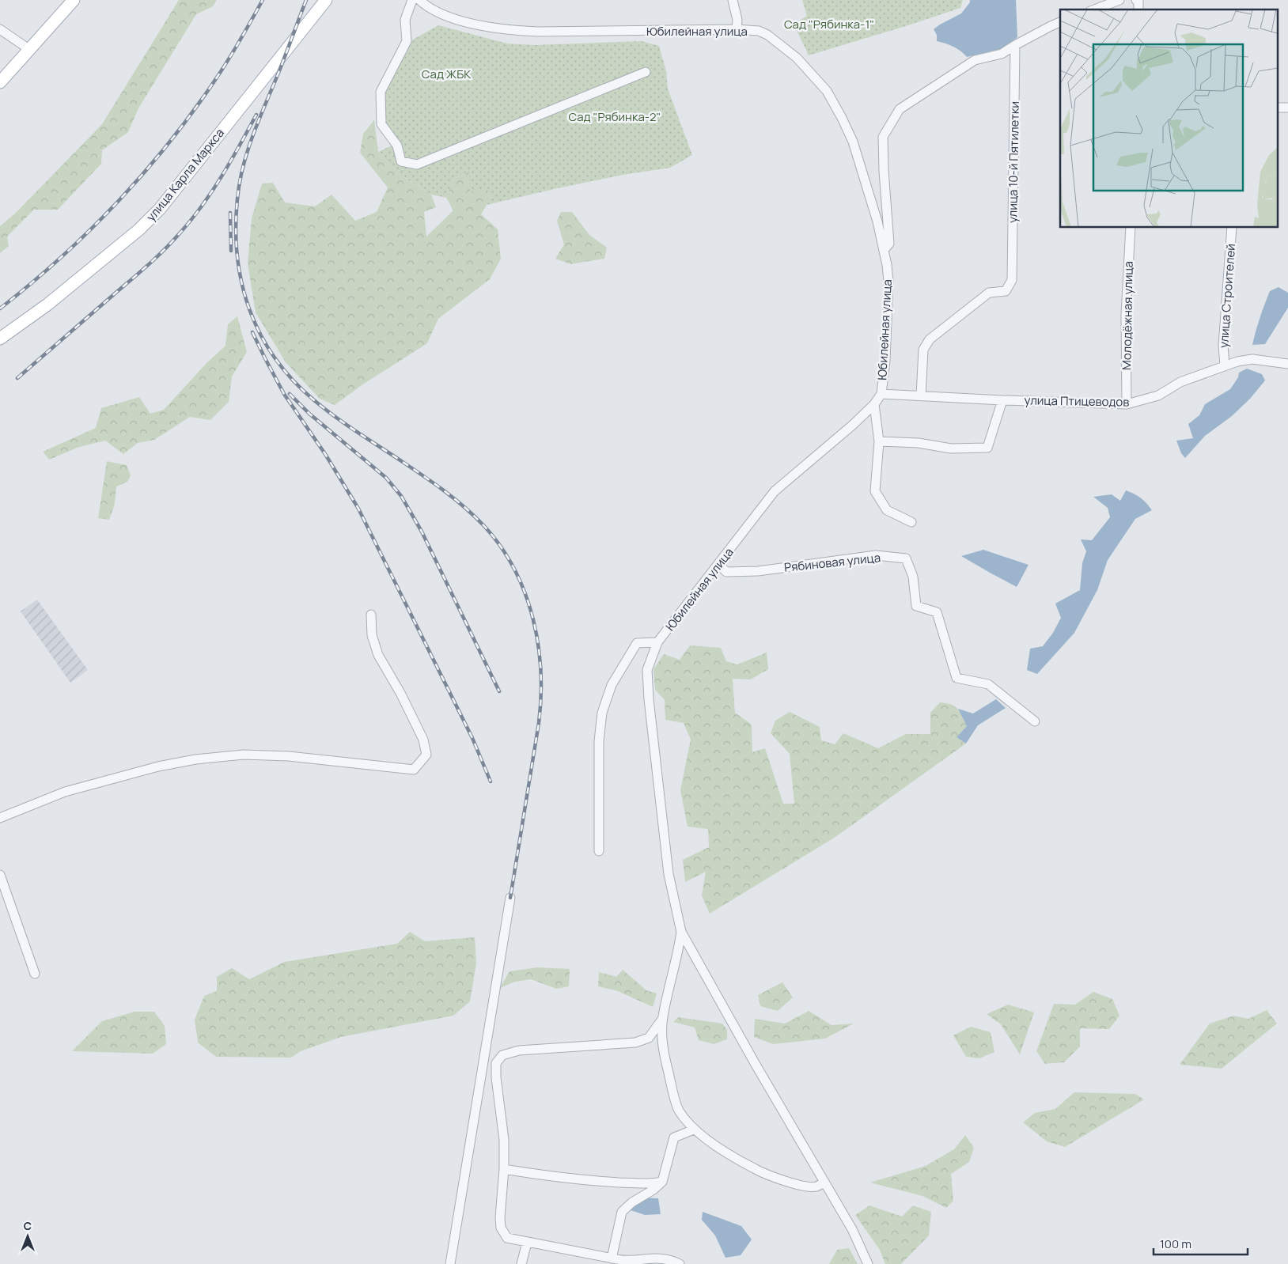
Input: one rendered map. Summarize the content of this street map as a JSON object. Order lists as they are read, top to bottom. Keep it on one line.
{"streets":{"main road":["улица Карла Маркса"],"street":["Юбилейная улица","улица 10-й Пятилетки","улица Строителей","Молодёжная улица","улица Птицеводов","Рябиновая улица"]},"crossings":[["Юбилейная улица","улица Птицеводов"],["Юбилейная улица","Рябиновая улица"],["улица 10-й Пятилетки","улица Птицеводов"],["улица Строителей","улица Птицеводов"],["Молодёжная улица","улица Птицеводов"]],"parks":["Сад \"Рябинка-1\"","Сад ЖБК","Сад \"Рябинка-2\""],"scale_bar":"100 m","north":"top"}
